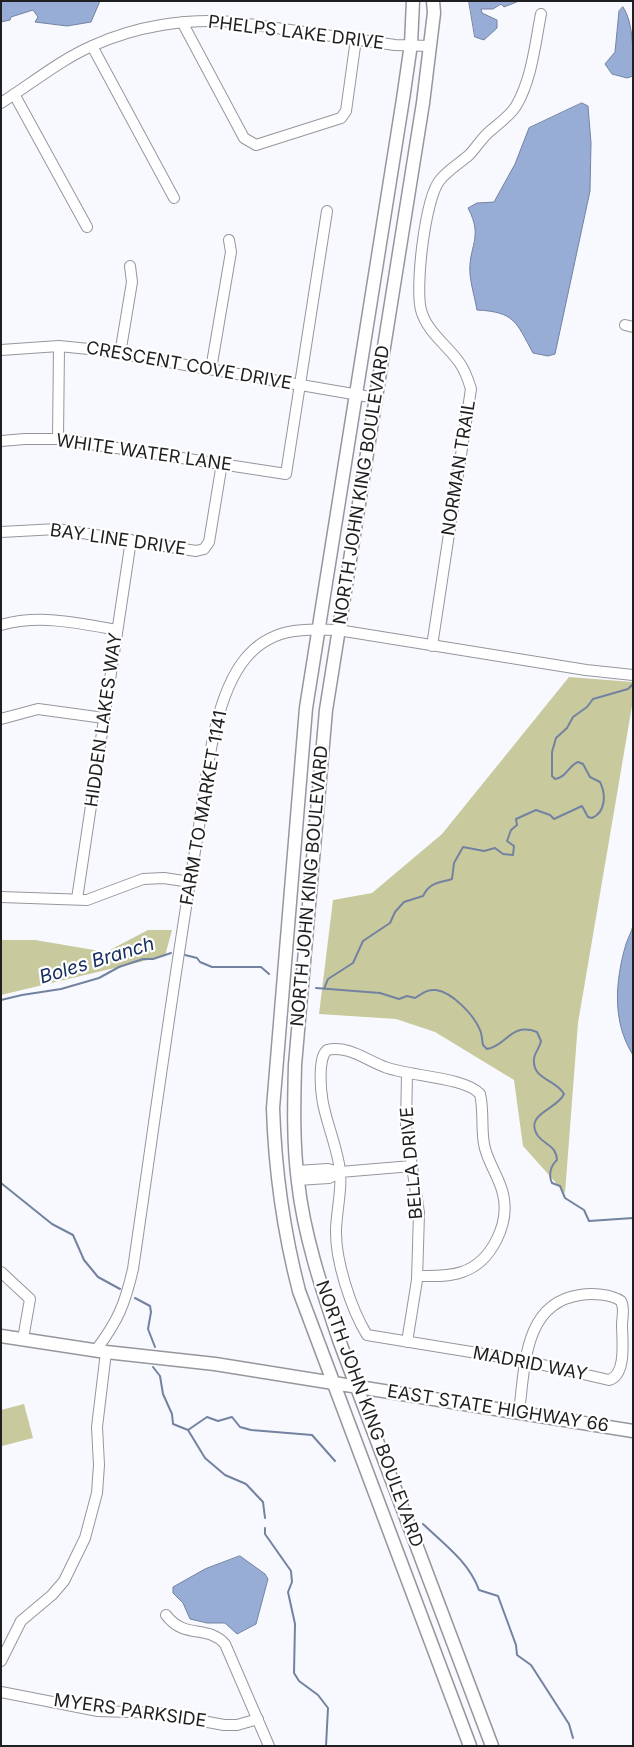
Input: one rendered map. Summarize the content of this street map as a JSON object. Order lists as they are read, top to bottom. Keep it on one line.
{"streets":{"main road":["NORTH JOHN KING BOULEVARD","EAST STATE HIGHWAY 66"],"street":["PHELPS LAKE DRIVE","CRESCENT COVE DRIVE","WHITE WATER LANE","NORMAN TRAIL","BAY LINE DRIVE","HIDDEN LAKES WAY","FARM TO MARKET 1141","BELLA DRIVE","MADRID WAY","MYERS PARKSIDE"]},"crossings":[["PHELPS LAKE DRIVE","NORTH JOHN KING BOULEVARD"],["CRESCENT COVE DRIVE","WHITE WATER LANE"],["CRESCENT COVE DRIVE","NORTH JOHN KING BOULEVARD"],["WHITE WATER LANE","BAY LINE DRIVE"],["NORMAN TRAIL","FARM TO MARKET 1141"],["NORTH JOHN KING BOULEVARD","FARM TO MARKET 1141"],["NORTH JOHN KING BOULEVARD","EAST STATE HIGHWAY 66"],["BAY LINE DRIVE","HIDDEN LAKES WAY"],["FARM TO MARKET 1141","EAST STATE HIGHWAY 66"],["BELLA DRIVE","MADRID WAY"]],"water":["Boles Branch"]}
